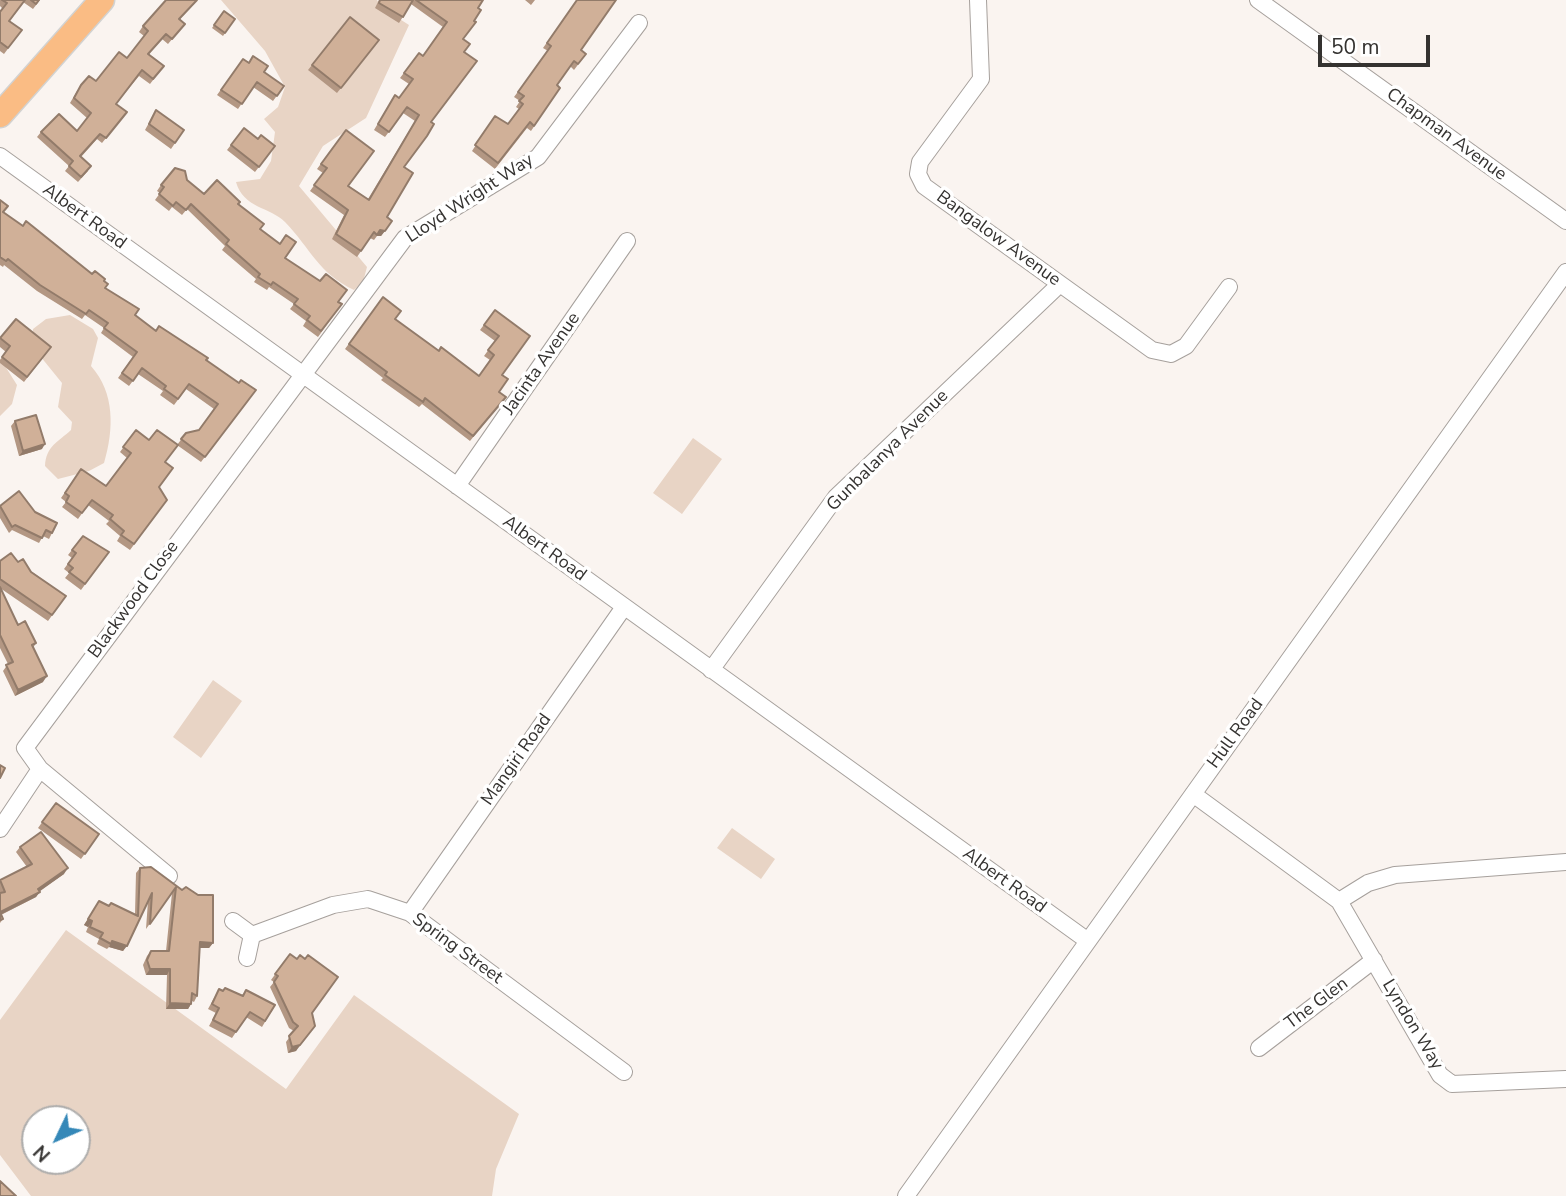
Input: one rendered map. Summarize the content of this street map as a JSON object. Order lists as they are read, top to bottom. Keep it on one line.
{"streets":{"street":["Chapman Avenue","Lloyd Wright Way","Albert Road","Bangalow Avenue","Jacinta Avenue","Gunbalanya Avenue","Blackwood Close","Hull Road","Mangiri Road","Spring Street","The Glen","Lyndon Way"]},"crossings":[["Lloyd Wright Way","Albert Road"],["Lloyd Wright Way","Blackwood Close"],["Albert Road","Jacinta Avenue"],["Albert Road","Gunbalanya Avenue"],["Albert Road","Blackwood Close"],["Albert Road","Hull Road"],["Albert Road","Mangiri Road"],["Bangalow Avenue","Gunbalanya Avenue"],["Hull Road","Lyndon Way"],["Mangiri Road","Spring Street"],["The Glen","Lyndon Way"]],"scale_bar":"50 m","north":"bottom left"}
